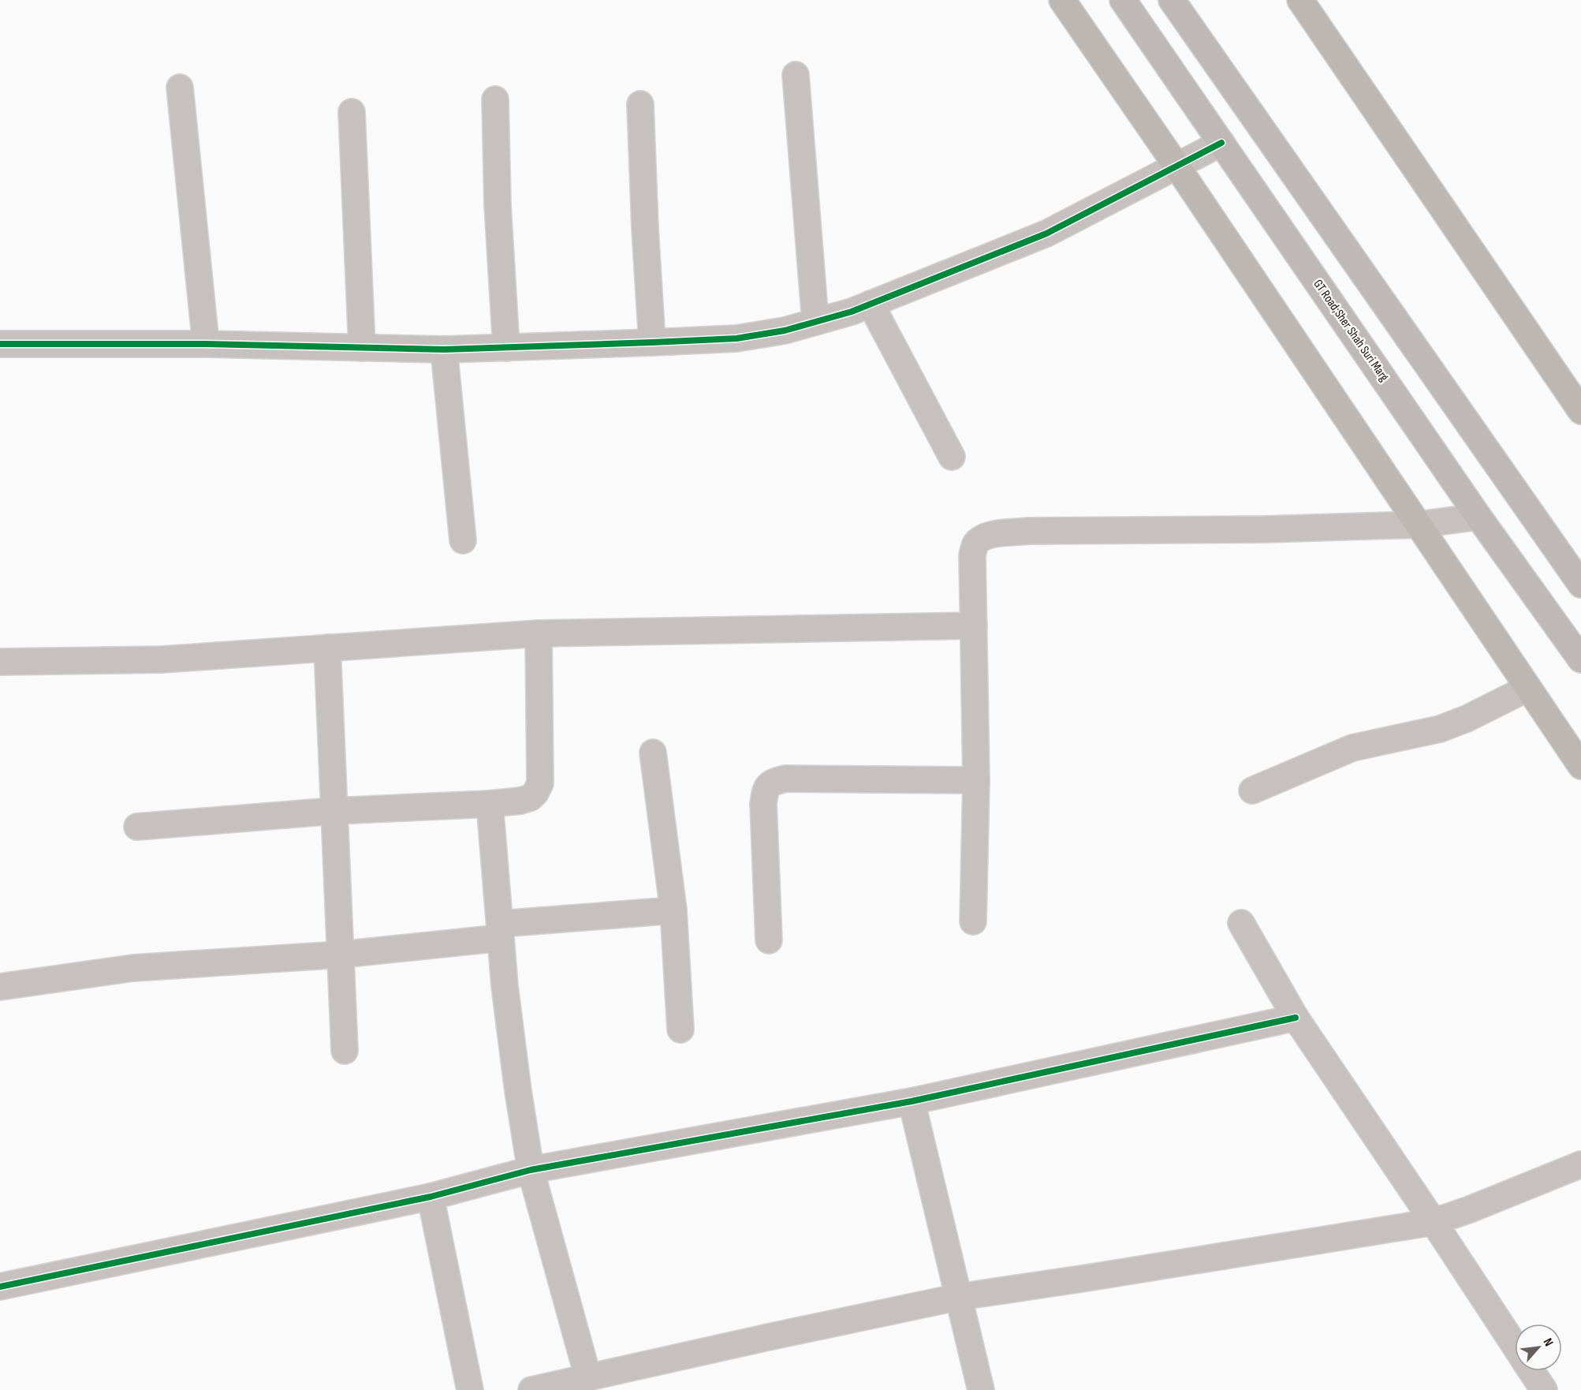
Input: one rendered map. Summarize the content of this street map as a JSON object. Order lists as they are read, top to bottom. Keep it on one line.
{"streets":{"main road":["GT Road;Sher Shah Suri Marg"]},"north":"top right"}
